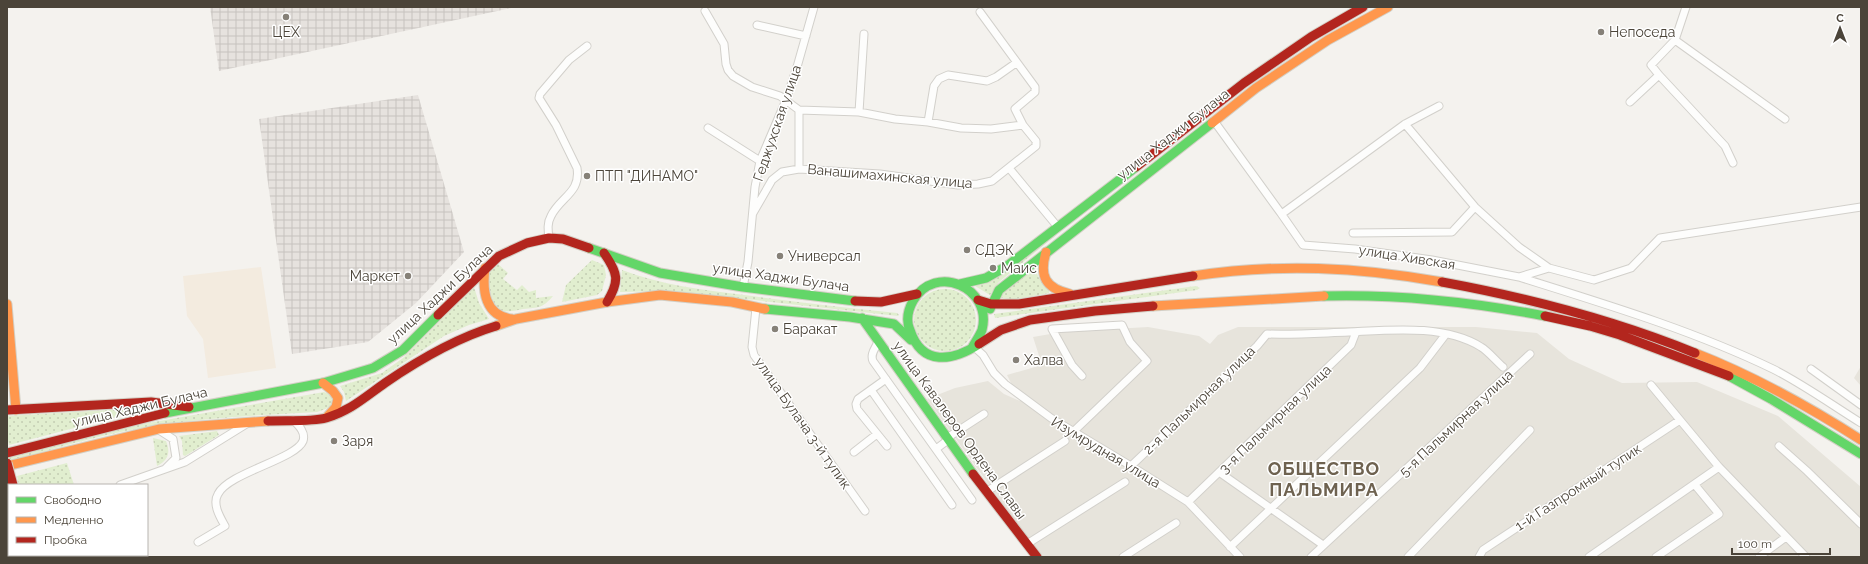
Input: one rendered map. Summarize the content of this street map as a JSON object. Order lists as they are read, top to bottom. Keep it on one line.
{"streets":{"main road":["улица Хаджи Булача","улица Кавалеров Ордена Славы"],"street":["Геджухская улица","Ванашимахинская улица","улица Хивская","2-я Пальмирная улица","3-я Пальмирная улица","улица Булача 3-й тупик","5-я Пальмирная улица","Изумрудная улица","1-й Газпромный тупик"]},"crossings":[["Геджухская улица","улица Хаджи Булача"],["Геджухская улица","Ванашимахинская улица"],["улица Хаджи Булача","улица Хивская"],["улица Хаджи Булача","улица Булача 3-й тупик"],["улица Хаджи Булача","улица Кавалеров Ордена Славы"],["улица Хаджи Булача","Изумрудная улица"],["2-я Пальмирная улица","3-я Пальмирная улица"],["2-я Пальмирная улица","Изумрудная улица"],["3-я Пальмирная улица","Изумрудная улица"]],"districts":["ОБЩЕСТВО ПАЛЬМИРА"],"places":["ЦЕХ","Непоседа","ПТП \"ДИНАМО\"","СДЭК","Универсал","Маис","Маркет","Баракат","Халва","Заря"],"legend":["Свободно","Медленно","Пробка"],"scale_bar":"100 m","north":"top"}
